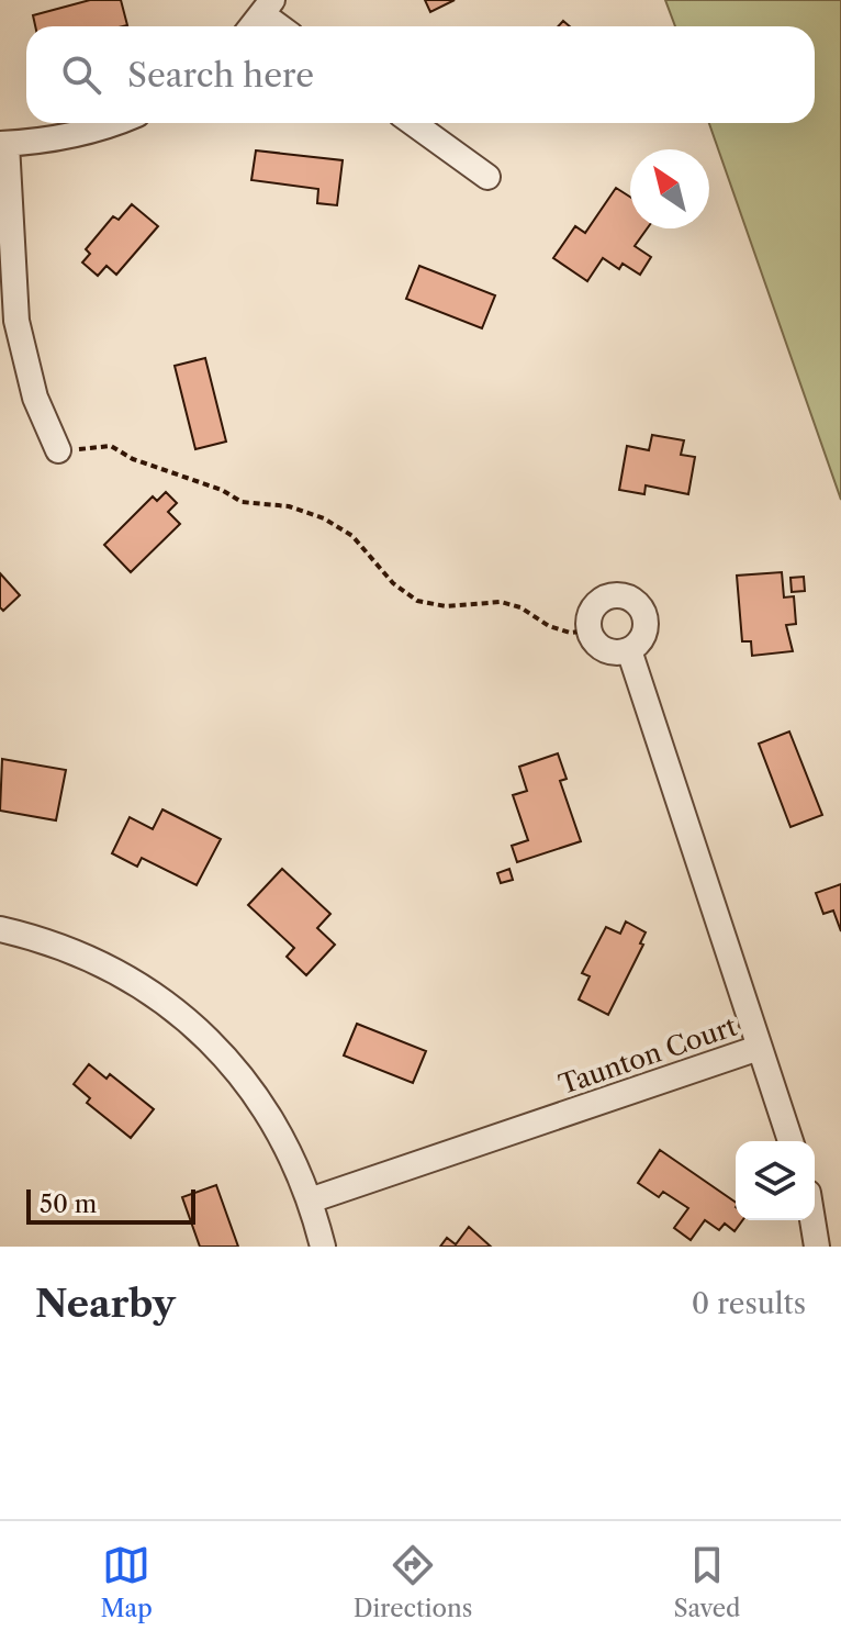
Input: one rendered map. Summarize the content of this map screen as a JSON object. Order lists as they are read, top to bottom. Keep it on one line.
{"streets":{"street":["Taunton Court"]},"scale_bar":"50 m","north":"top left","page":{"search":"Search here","scale":"50 m","heading":["Nearby","0 results"],"nav":["Map","Directions","Saved"]}}
